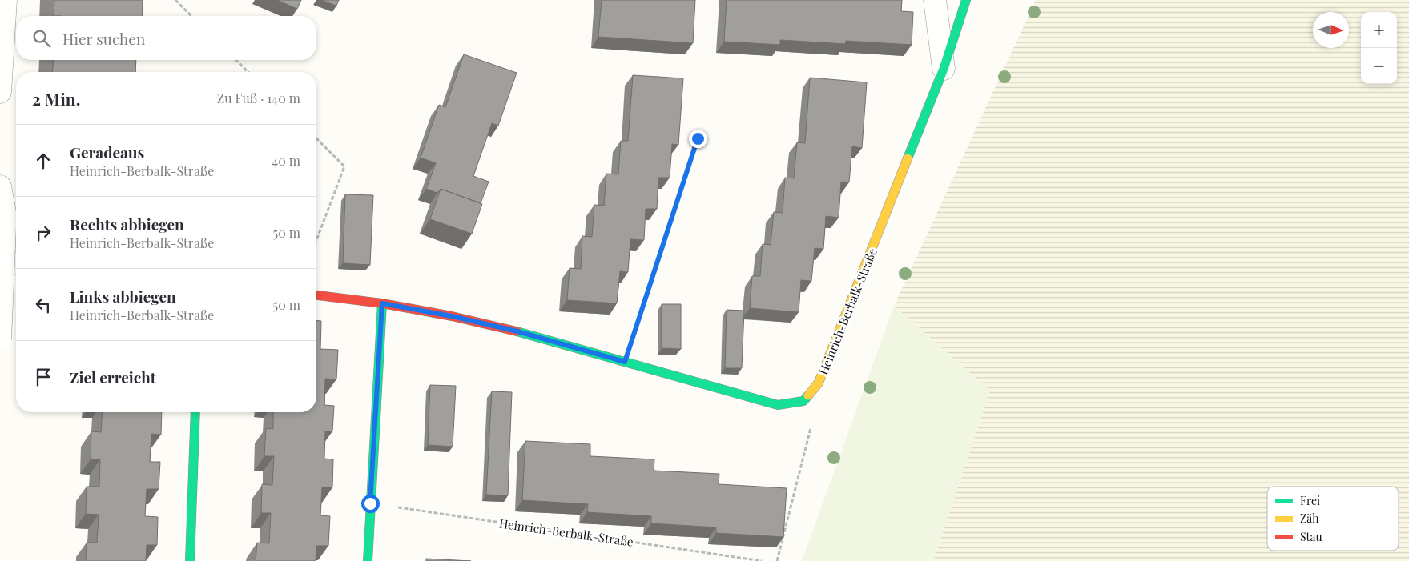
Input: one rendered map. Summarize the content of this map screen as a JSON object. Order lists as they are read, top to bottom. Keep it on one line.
{"streets":{"street":["Heinrich-Berbalk-Straße"]},"legend":["Frei","Zäh","Stau"],"north":"right","page":{"map_buttons":["+","−"],"search":"Hier suchen","heading":["2 Min.","Zu Fuß · 140 m"],"list":[["Geradeaus","Heinrich-Berbalk-Straße","40 m"],["Rechts abbiegen","Heinrich-Berbalk-Straße","50 m"],["Links abbiegen","Heinrich-Berbalk-Straße","50 m"],"Ziel erreicht"]}}
